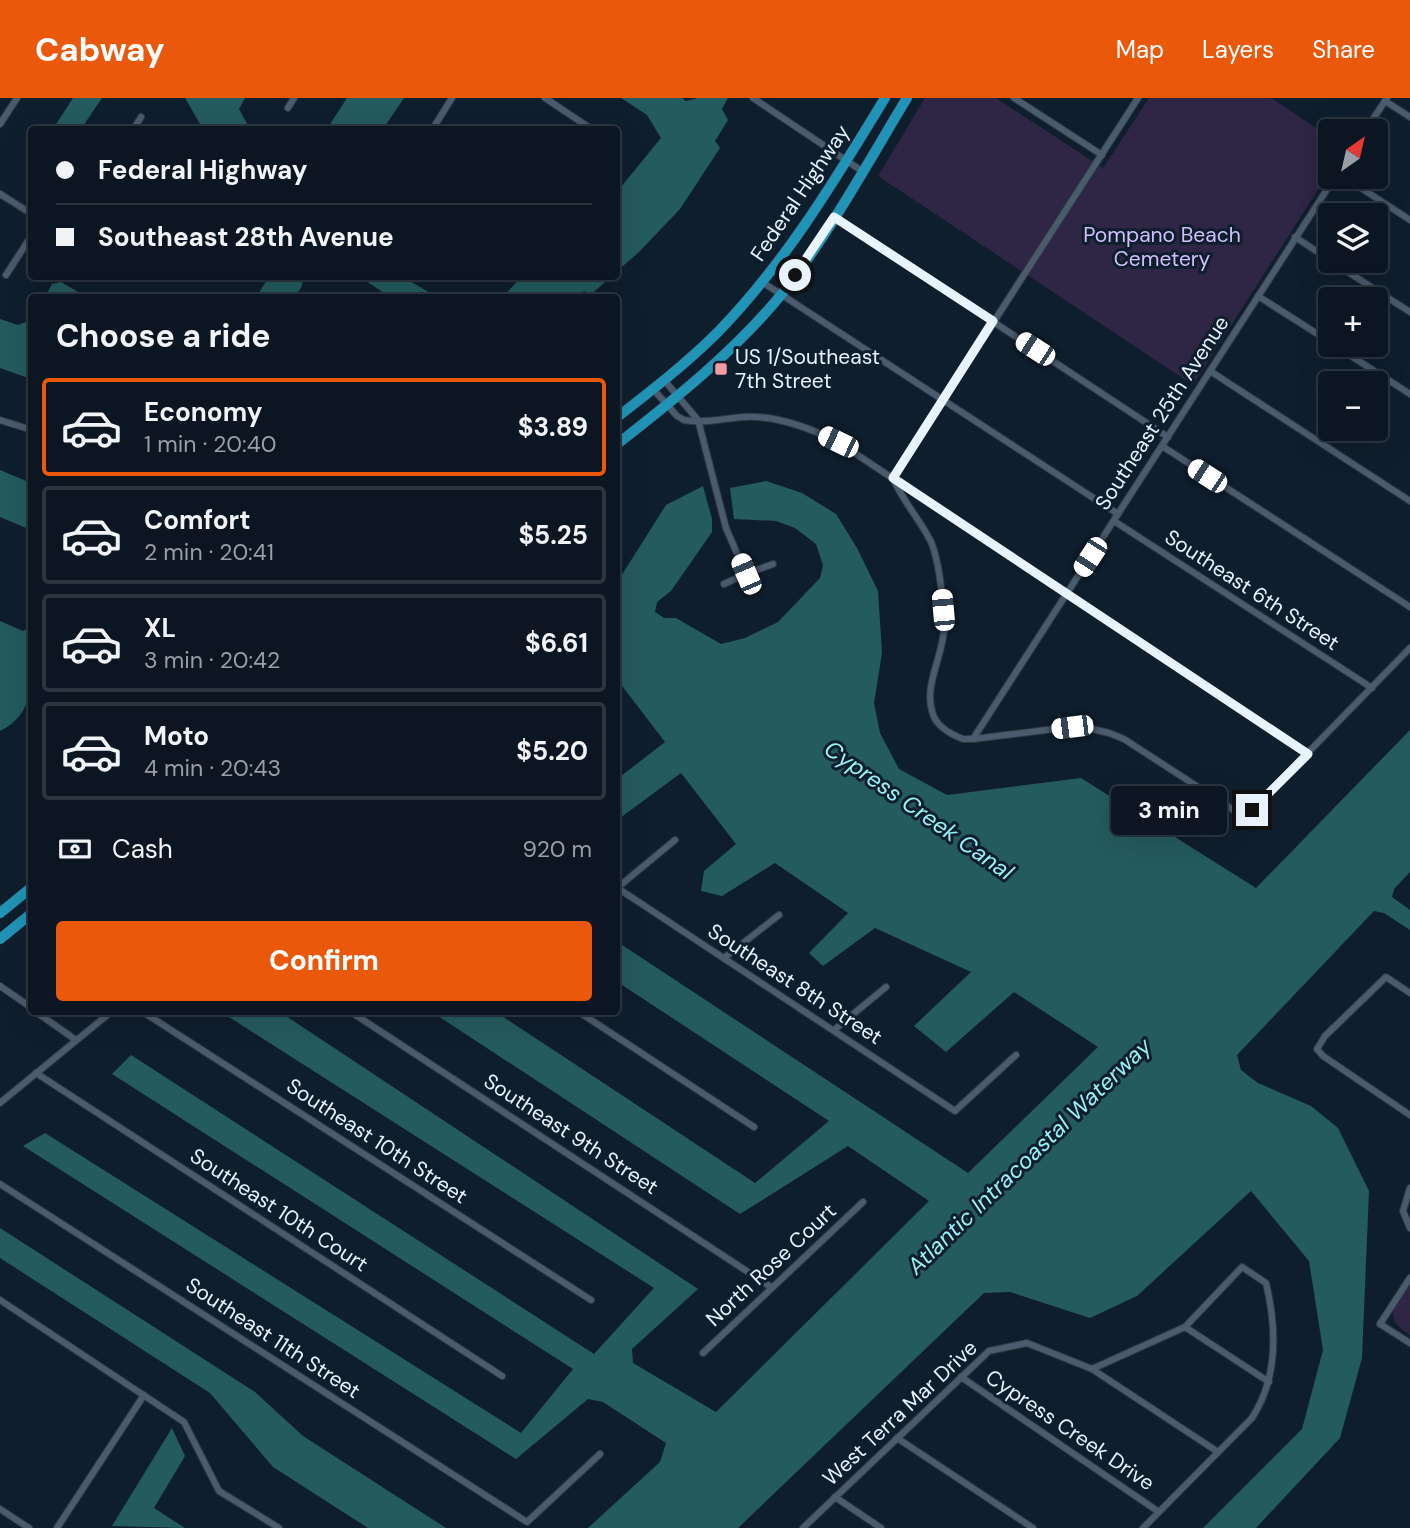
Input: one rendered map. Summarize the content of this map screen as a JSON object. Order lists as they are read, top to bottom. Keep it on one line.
{"streets":{"main road":["Federal Highway"],"street":["Southeast 25th Avenue","Southeast 6th Street","Southeast 8th Street","Southeast 9th Street","Southeast 10th Street","Southeast 10th Court","North Rose Court","Southeast 11th Street","West Terra Mar Drive","Cypress Creek Drive"]},"crossings":[["Federal Highway","Southeast 6th Street"],["Southeast 25th Avenue","Southeast 6th Street"],["Southeast 9th Street","North Rose Court"],["West Terra Mar Drive","Cypress Creek Drive"]],"water":["Cypress Creek Canal","Atlantic Intracoastal Waterway"],"parks":["Pompano Beach Cemetery"],"places":{"transit":["US 1/Southeast 7th Street"]},"north":"top right","page":{"header":"Cabway","nav":["Map","Layers","Share"],"map_buttons":["+","−"],"banner":["Federal Highway","Southeast 28th Avenue"],"heading":"Choose a ride","list":[{"name":"Economy","note":"1 min · 20:40","value":"$3.89"},{"name":"Comfort","note":"2 min · 20:41","value":"$5.25"},{"name":"XL","note":"3 min · 20:42","value":"$6.61"},{"name":"Moto","note":"4 min · 20:43","value":"$5.20"}],"bubble":"3 min","pay":["Cash","920 m"],"buttons":"Confirm"}}
